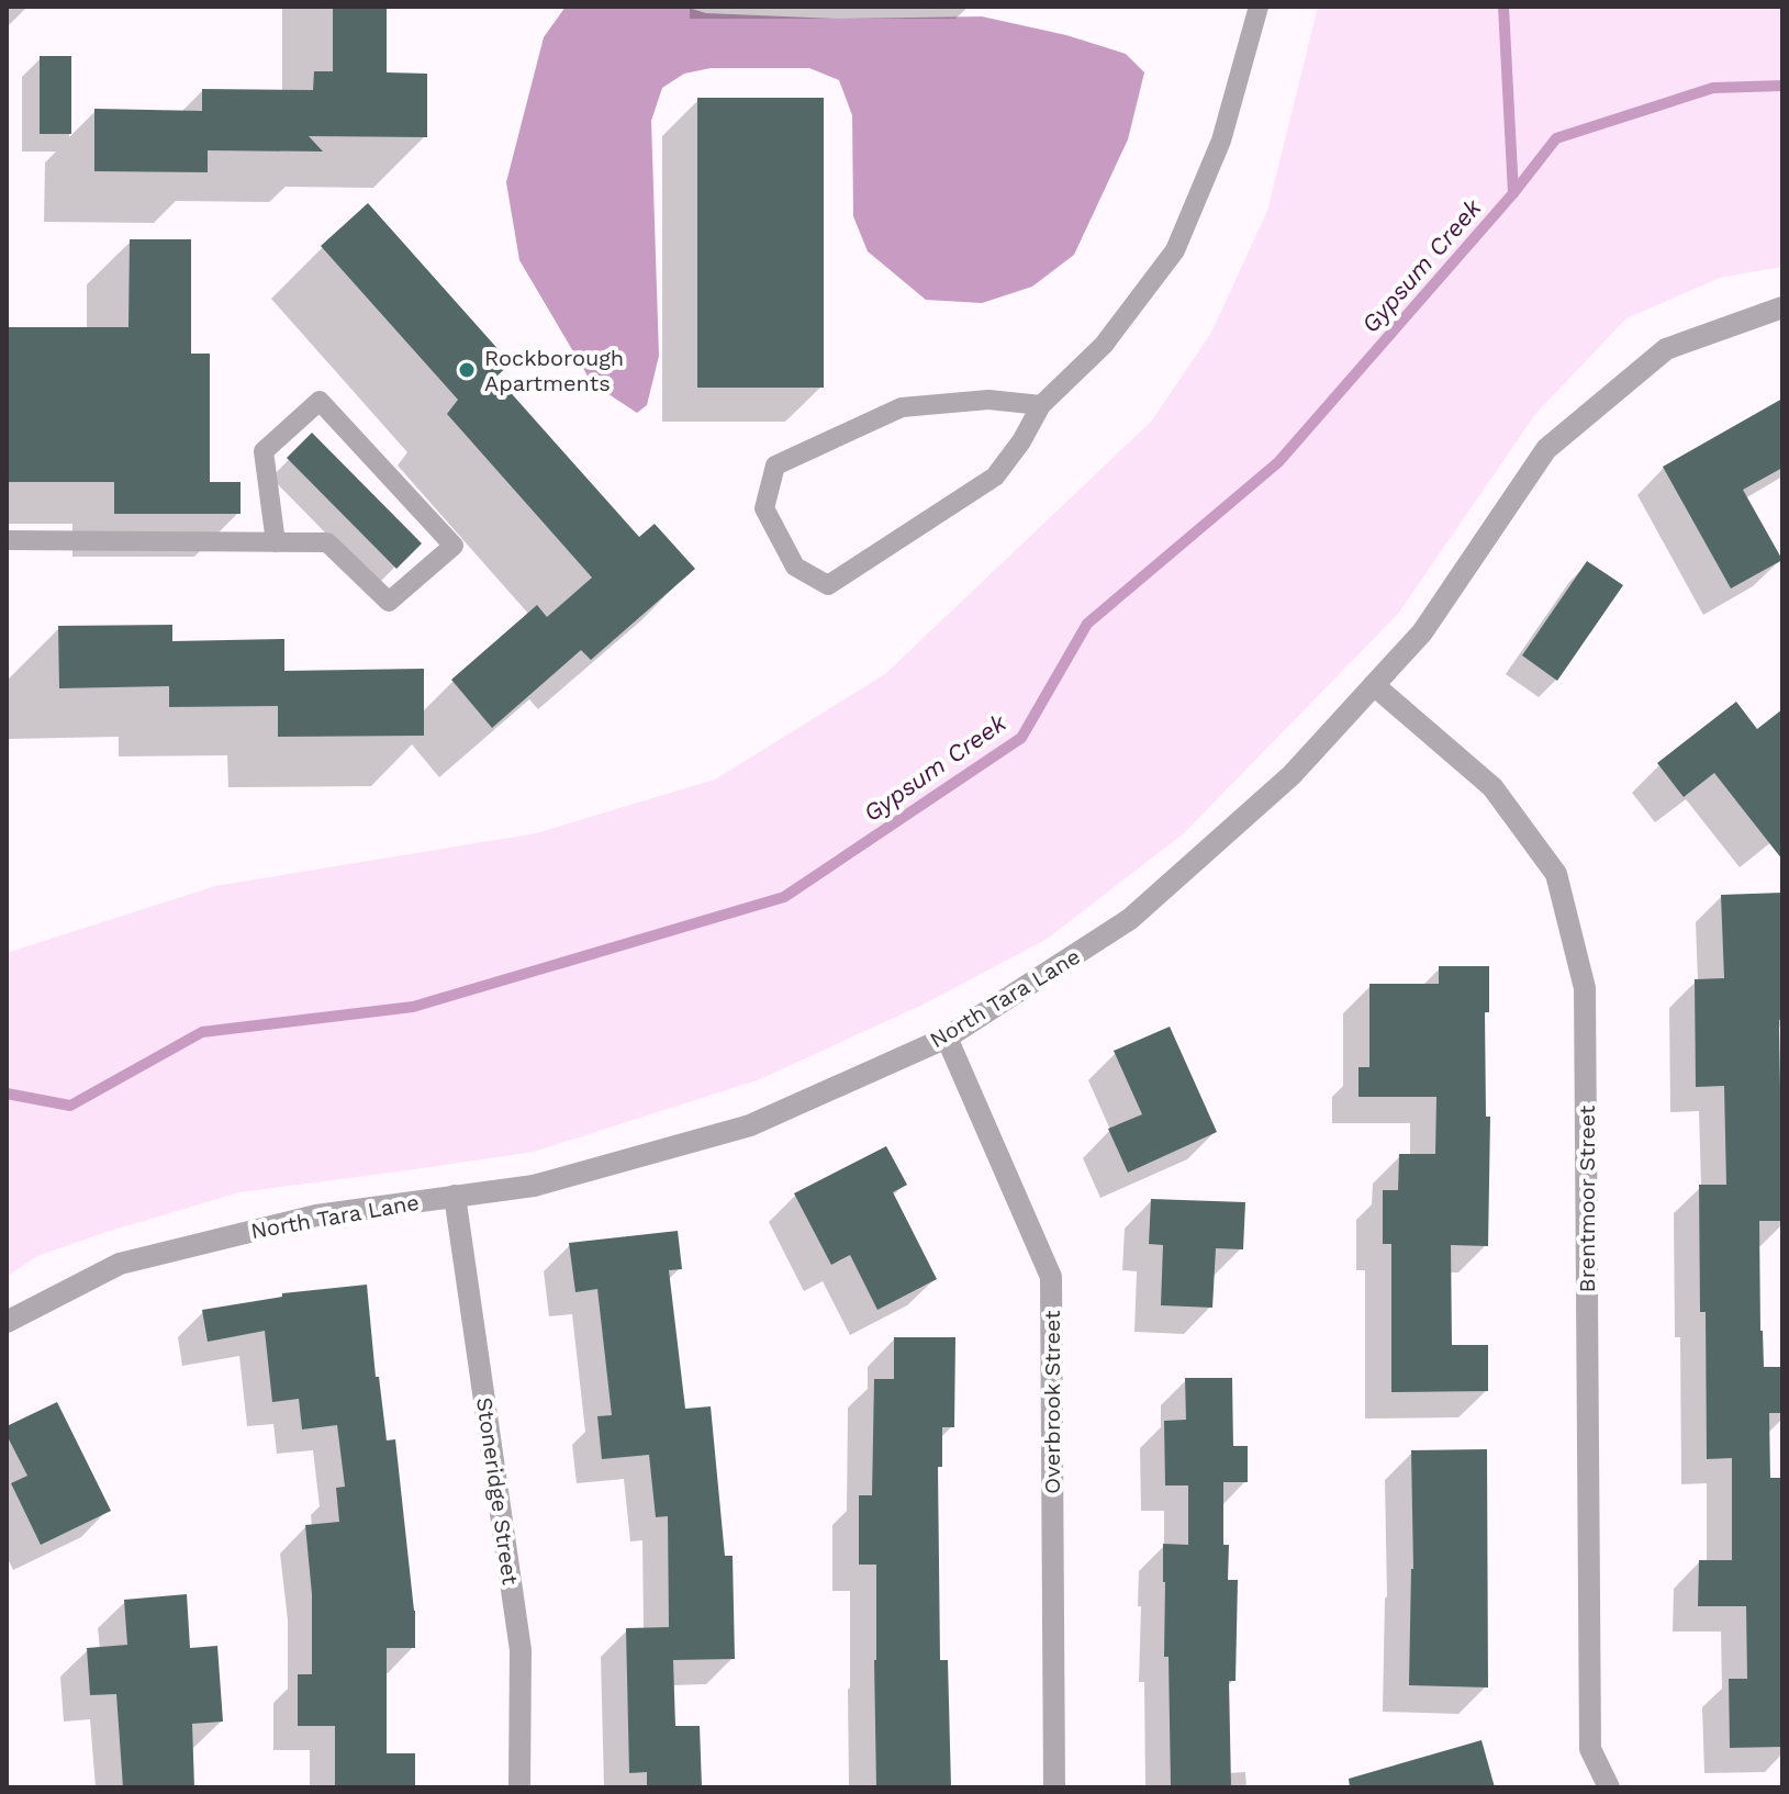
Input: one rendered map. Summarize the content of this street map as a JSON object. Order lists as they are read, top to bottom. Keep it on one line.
{"streets":{"street":["North Tara Lane","Brentmoor Street","Overbrook Street","Stoneridge Street"]},"crossings":[["North Tara Lane","Brentmoor Street"],["North Tara Lane","Overbrook Street"],["North Tara Lane","Stoneridge Street"]],"water":["Gypsum Creek"],"places":["Rockborough Apartments"]}
